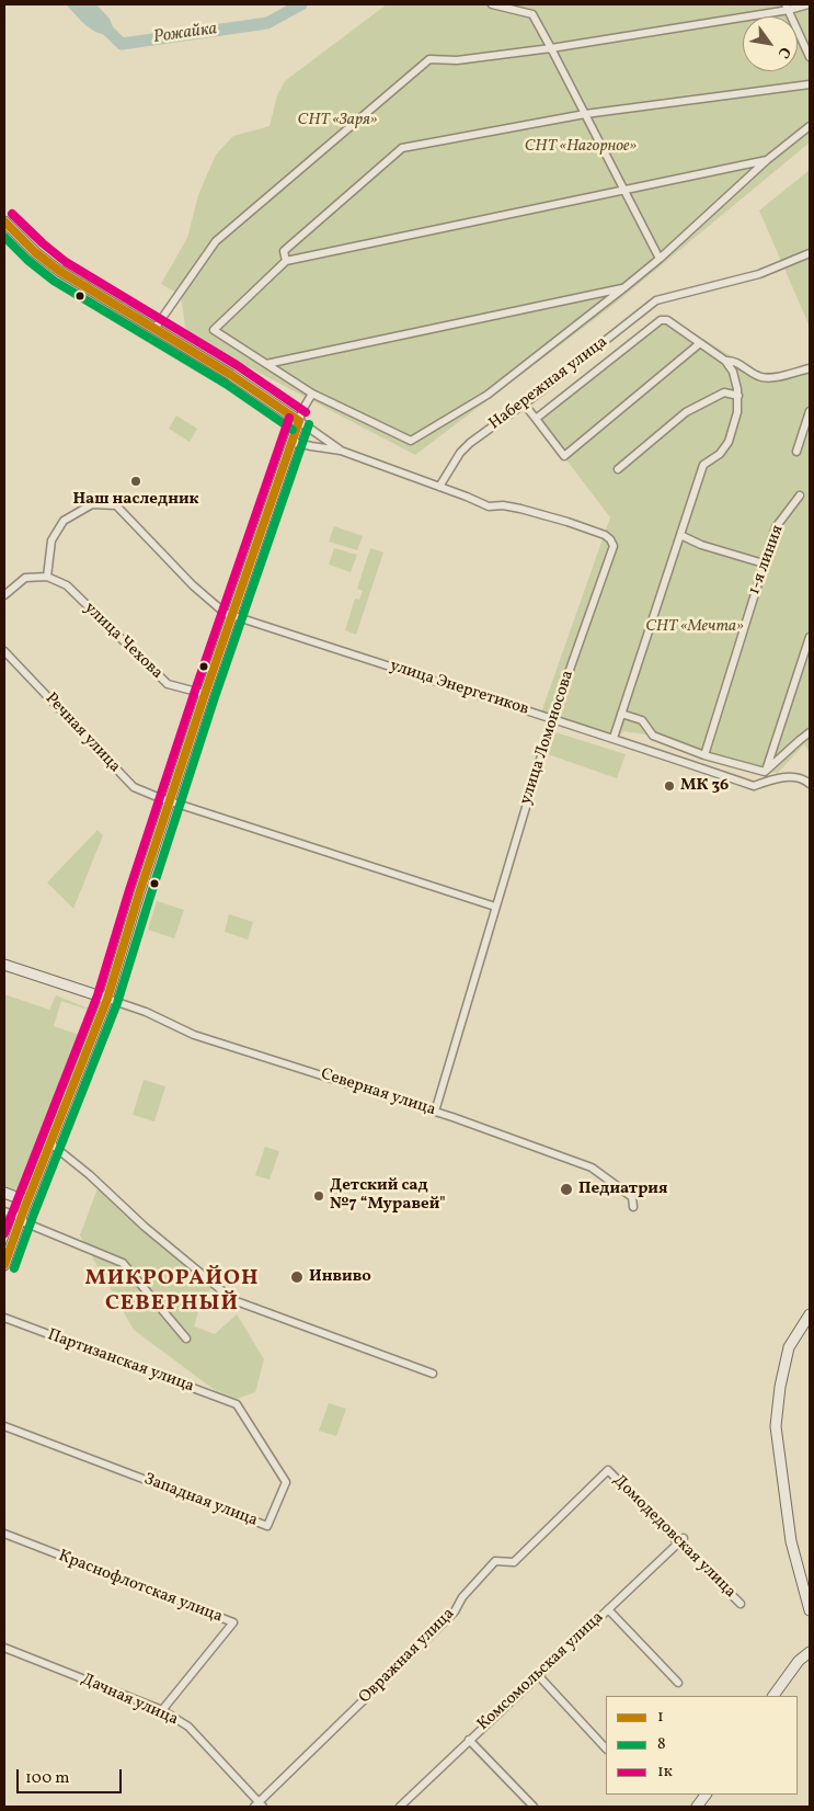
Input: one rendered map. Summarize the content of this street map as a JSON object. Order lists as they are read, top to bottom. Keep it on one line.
{"streets":{"street":["Набережная улица","1-я линия","улица Чехова","улица Энергетиков","Речная улица","улица Ломоносова","Северная улица","Партизанская улица","Западная улица","Домодедовская улица","Краснофлотская улица","Овражная улица","Комсомольская улица","Дачная улица"]},"crossings":[["Набережная улица","улица Ломоносова"],["улица Чехова","улица Энергетиков"],["улица Энергетиков","улица Ломоносова"],["Речная улица","улица Ломоносова"],["улица Ломоносова","Северная улица"],["Партизанская улица","Западная улица"],["Домодедовская улица","Овражная улица"],["Домодедовская улица","Комсомольская улица"],["Краснофлотская улица","Дачная улица"],["Овражная улица","Дачная улица"]],"districts":["МИКРОРАЙОН СЕВЕРНЫЙ"],"water":["Рожайка"],"parks":["СНТ «Заря»","СНТ «Нагорное»","СНТ «Мечта»"],"places":["Наш наследник","МК 36","Педиатрия","Детский сад №7 “Муравей\"","Инвиво"],"lines":["transit line 1к","transit line 1","transit line 8"],"legend":["1","8","1к"],"scale_bar":"100 m","north":"bottom right"}
